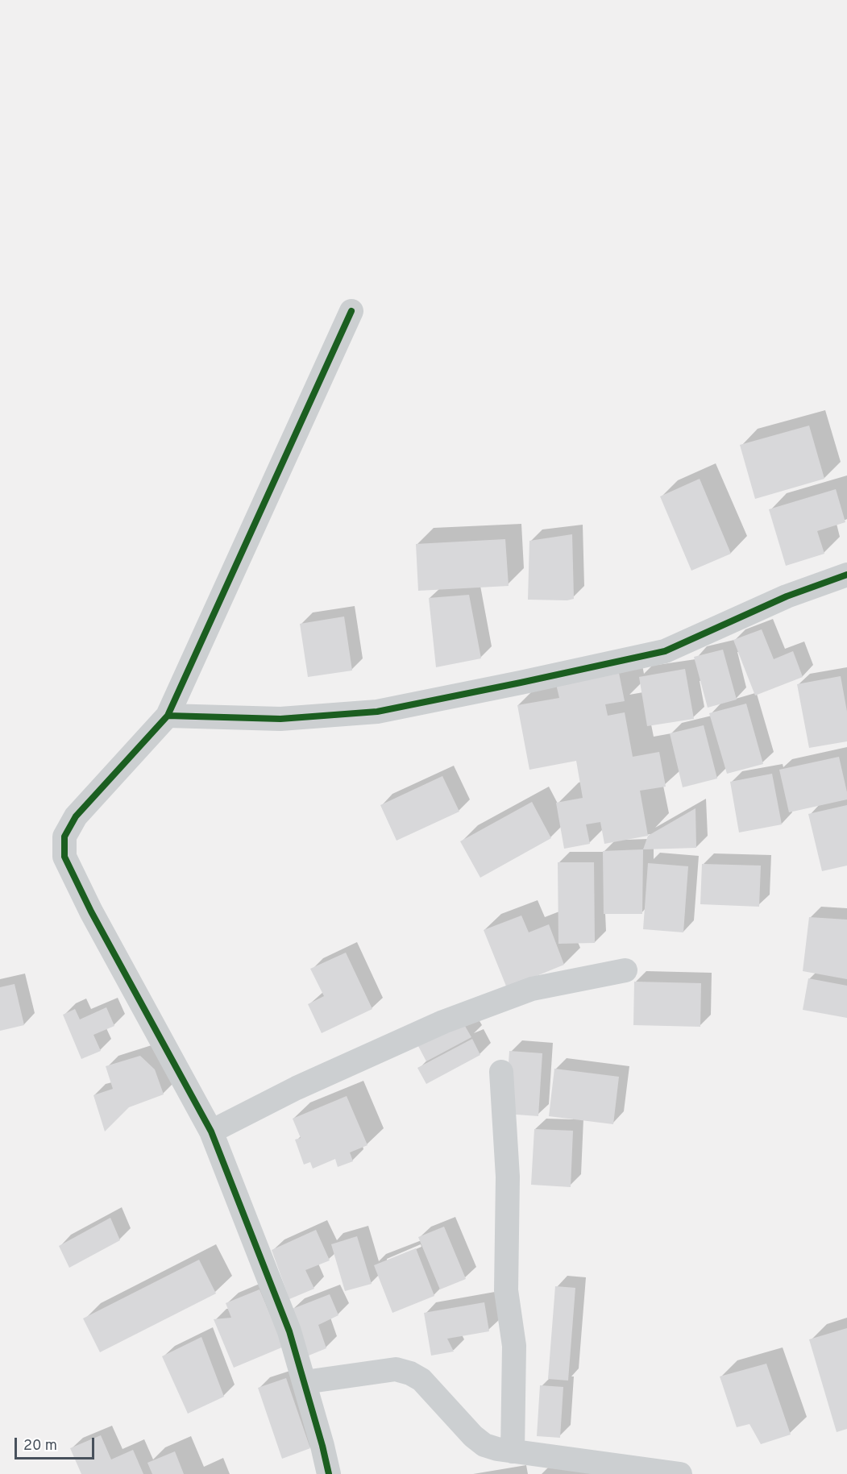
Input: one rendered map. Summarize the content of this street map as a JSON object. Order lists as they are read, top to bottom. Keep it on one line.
{"scale_bar":"20 m"}
